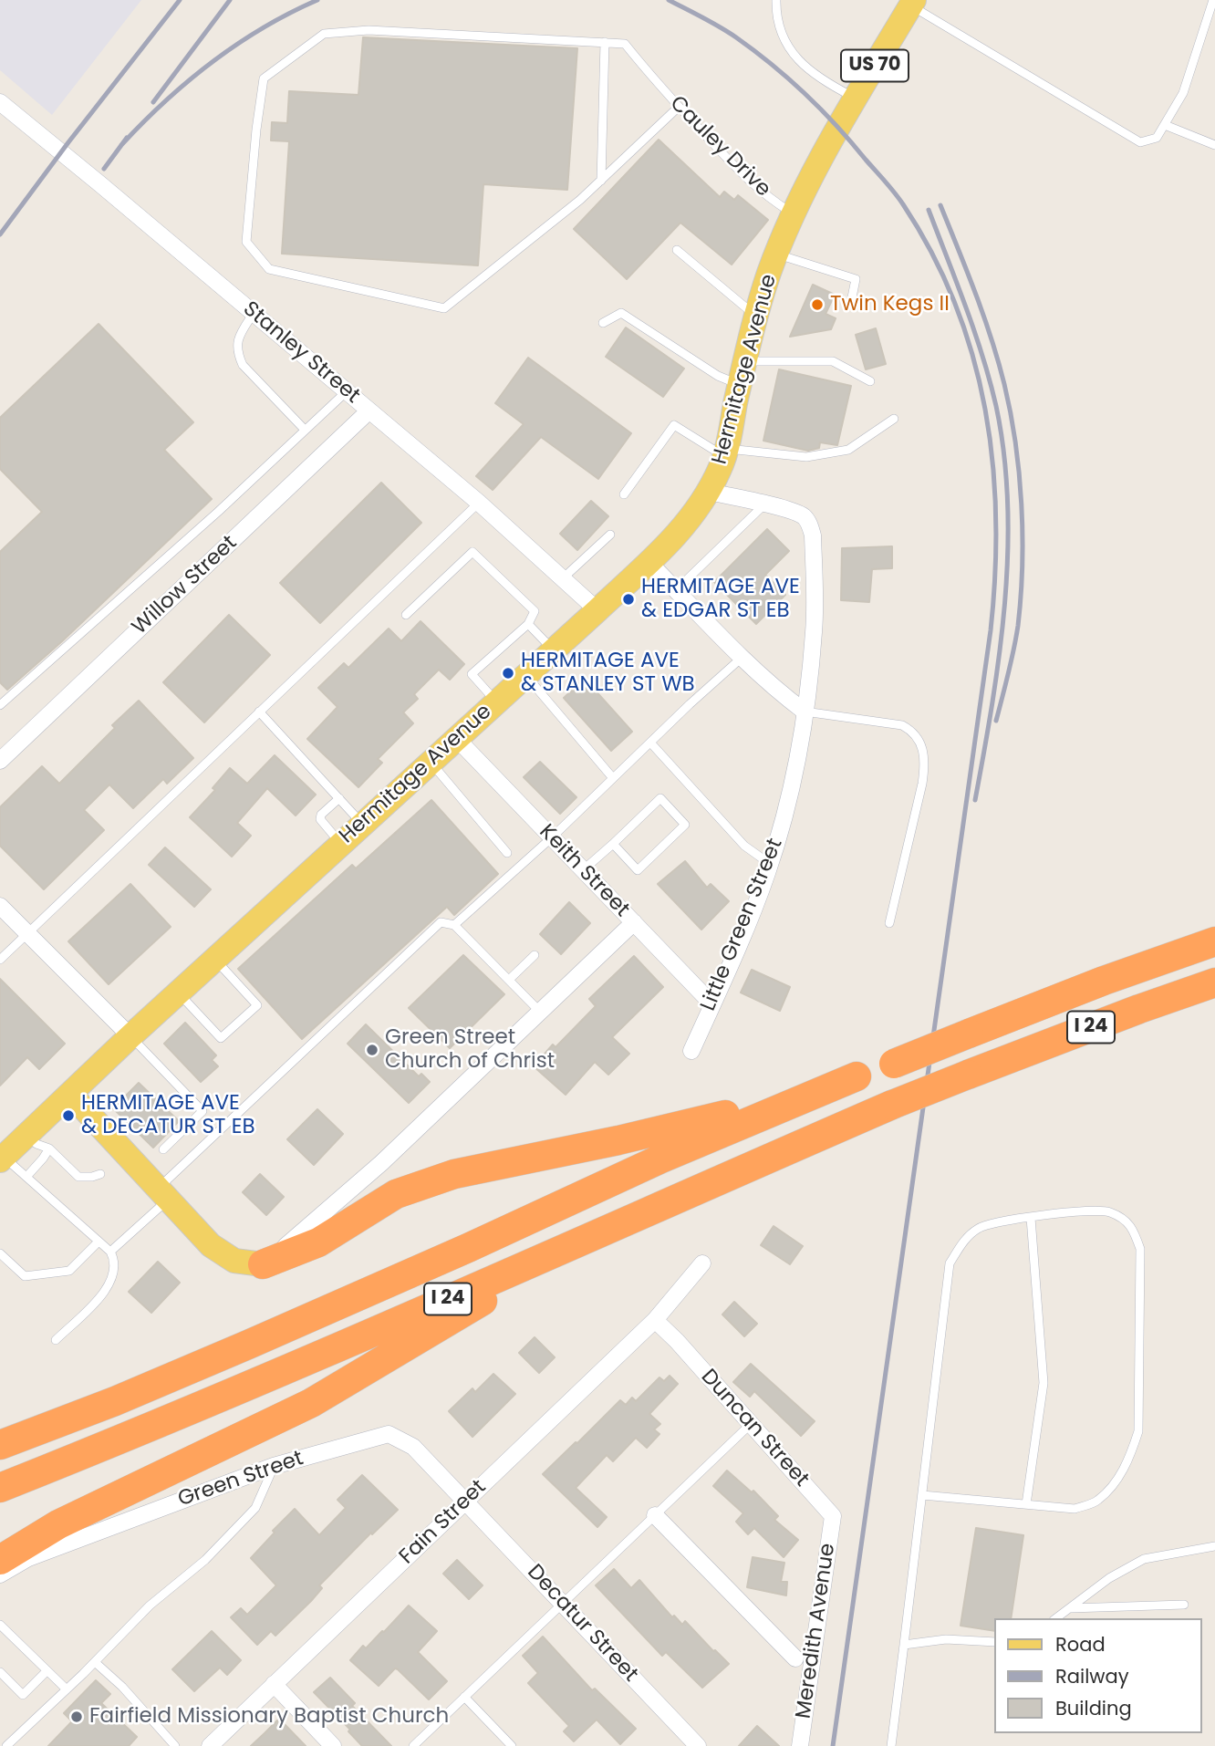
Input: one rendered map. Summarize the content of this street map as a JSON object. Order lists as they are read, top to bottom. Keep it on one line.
{"streets":{"highway":["I 24"],"main road":["US 70","Hermitage Avenue"],"street":["Stanley Street","Willow Street","Keith Street","Little Green Street","Duncan Street","Green Street","Fain Street","Decatur Street","Meredith Avenue"],"lane":["Cauley Drive"]},"crossings":[["US 70","Hermitage Avenue"],["Cauley Drive","Hermitage Avenue"],["Stanley Street","Hermitage Avenue"],["Stanley Street","Willow Street"],["Hermitage Avenue","Keith Street"],["Hermitage Avenue","Little Green Street"],["Keith Street","Little Green Street"],["Duncan Street","Fain Street"],["Duncan Street","Meredith Avenue"],["Green Street","Fain Street"],["Green Street","Decatur Street"],["Fain Street","Decatur Street"]],"places":["Twin Kegs II","HERMITAGE AVE & EDGAR ST EB","HERMITAGE AVE & STANLEY ST WB","Green Street Church of Christ","HERMITAGE AVE & DECATUR ST EB","Fairfield Missionary Baptist Church"],"legend":["Road","Railway","Building"]}
